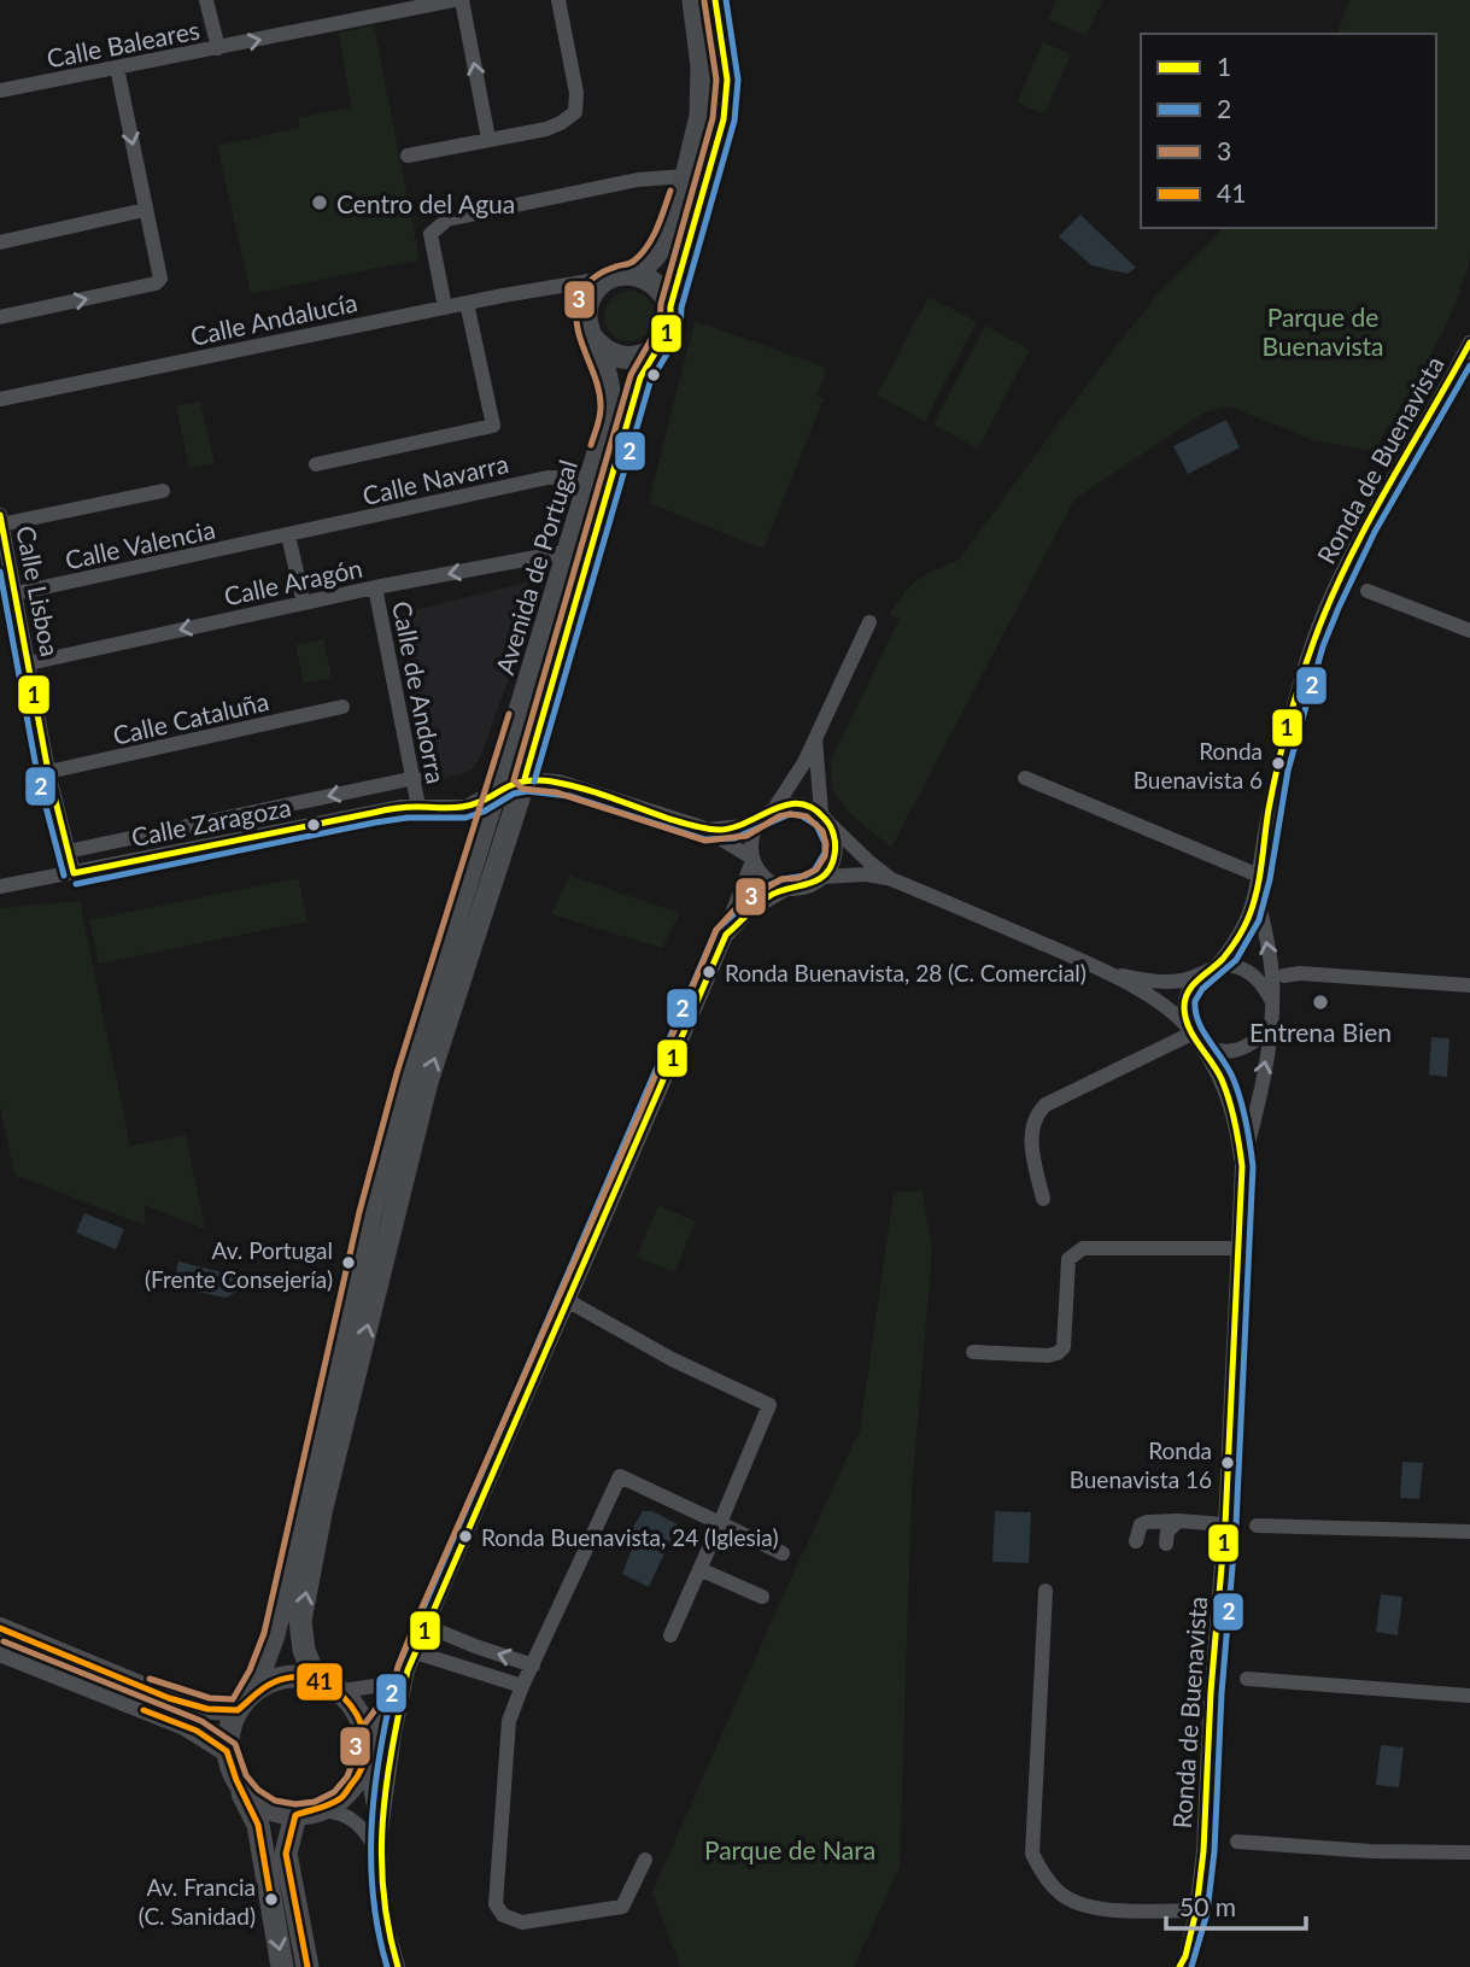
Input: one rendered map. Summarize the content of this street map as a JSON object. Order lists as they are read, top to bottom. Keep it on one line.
{"streets":{"main road":["Avenida de Portugal"],"street":["Calle Baleares","Calle Andalucía","Ronda de Buenavista","Calle Navarra","Calle Valencia","Calle Aragón","Calle Lisboa","Calle de Andorra","Calle Cataluña","Calle Zaragoza"]},"crossings":[["Calle Andalucía","Avenida de Portugal"],["Calle Navarra","Calle Valencia"],["Calle Navarra","Avenida de Portugal"],["Calle Valencia","Calle Lisboa"],["Avenida de Portugal","Calle Aragón"],["Calle Aragón","Calle Lisboa"],["Calle Aragón","Calle de Andorra"],["Calle Lisboa","Calle Cataluña"],["Calle Lisboa","Calle Zaragoza"],["Calle de Andorra","Calle Zaragoza"]],"one_way":["Calle Baleares","Calle Aragón"],"parks":["Parque de Buenavista","Parque de Nara"],"places":["Centro del Agua","Ronda Buenavista 6","Ronda Buenavista, 28 (C. Comercial)","Entrena Bien","Av. Portugal (Frente Consejería)","Ronda Buenavista 16","Ronda Buenavista, 24 (Iglesia)","Av. Francia (C. Sanidad)"],"lines":["transit line 1","transit line 2","transit line 3","transit line 41"],"legend":["1","2","3","41"],"scale_bar":"50 m"}
